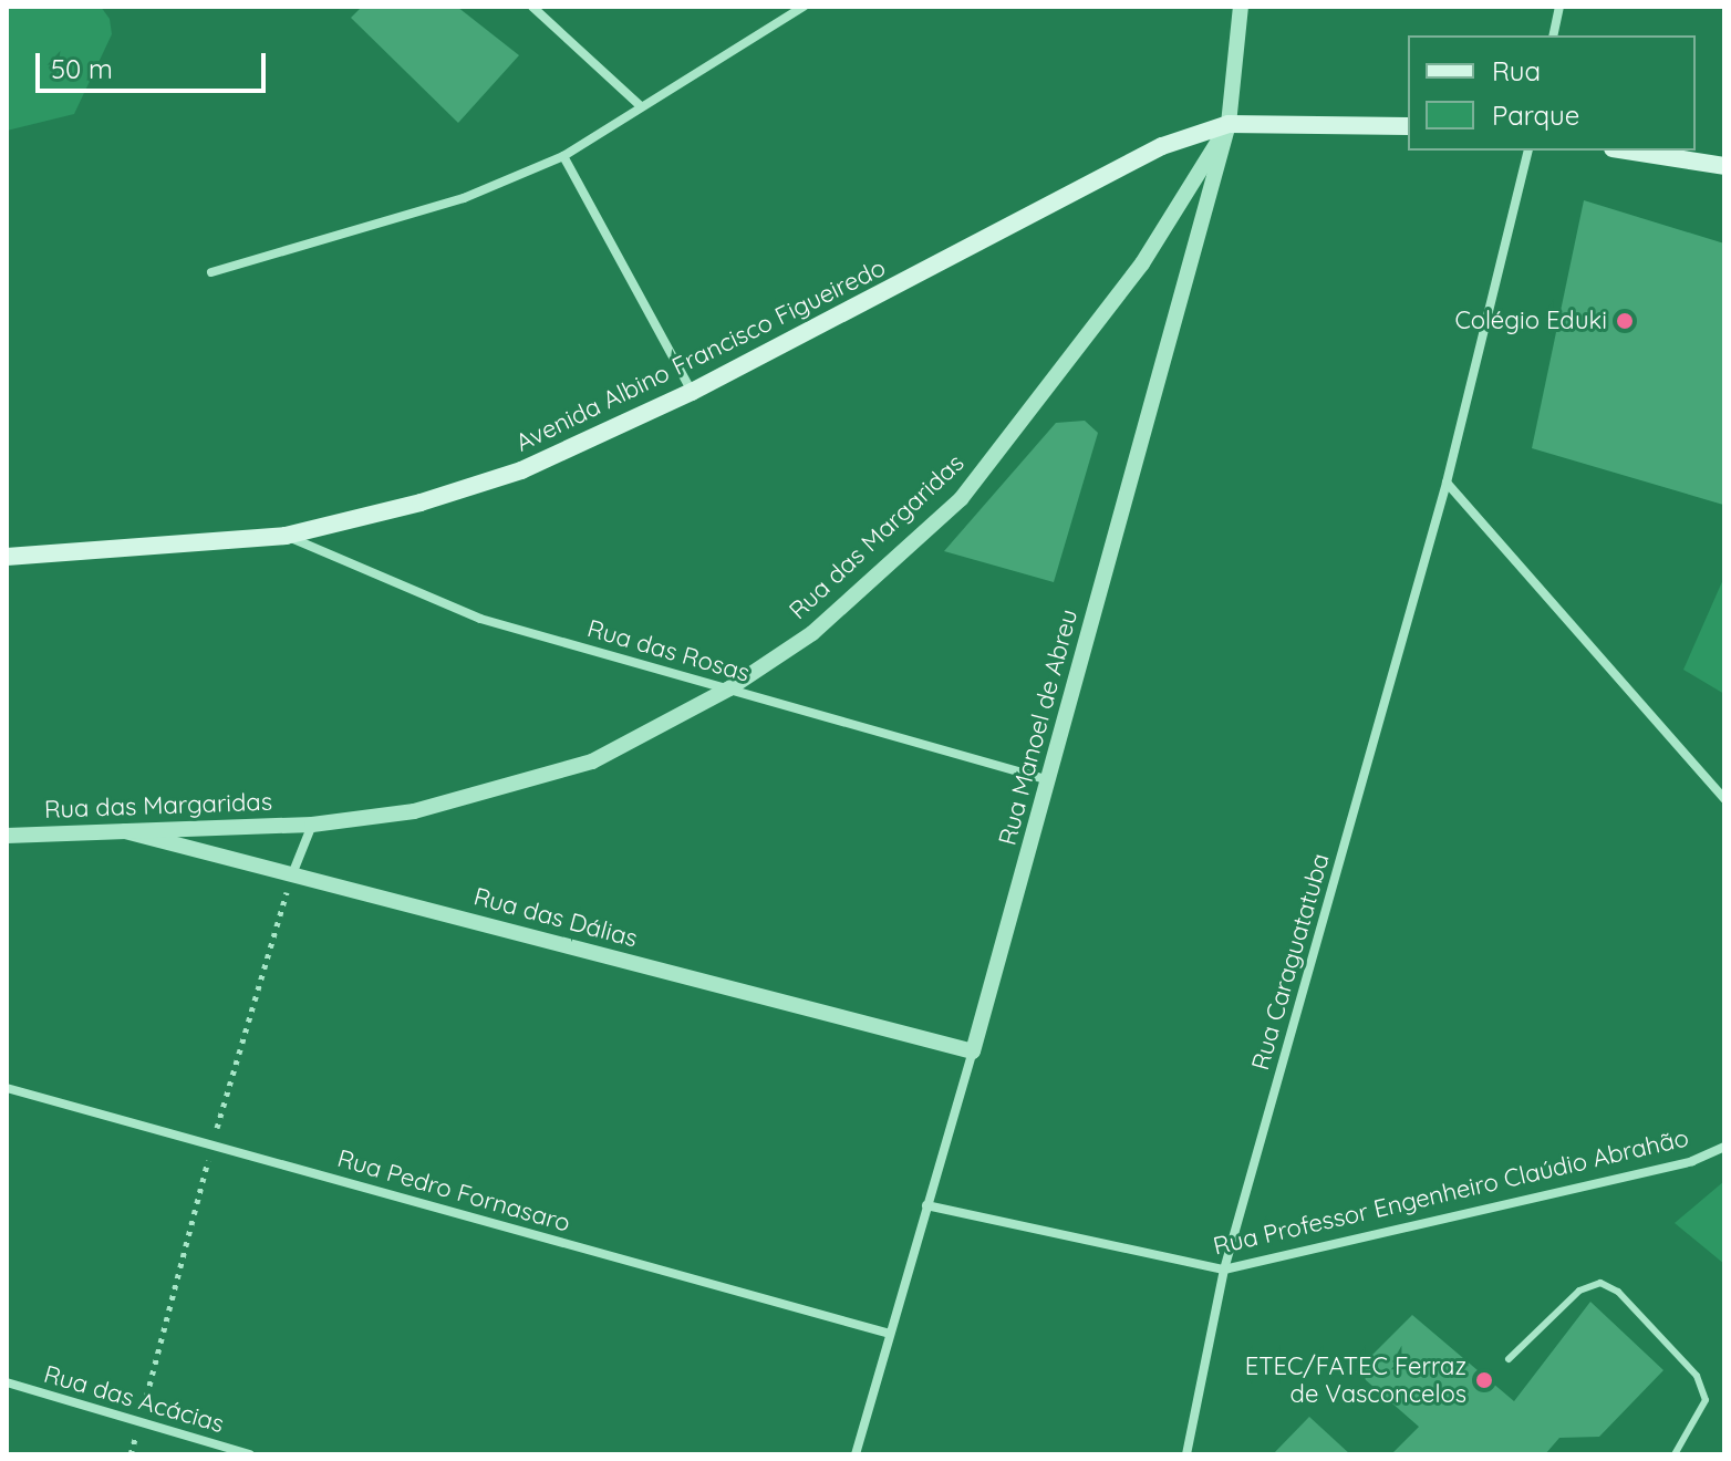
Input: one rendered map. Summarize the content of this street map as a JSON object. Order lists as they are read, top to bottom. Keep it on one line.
{"streets":{"main road":["Avenida Albino Francisco Figueiredo"],"street":["Rua das Margaridas","Rua das Rosas","Rua Manoel de Abreu","Rua das Dálias","Rua Caraguatatuba","Rua Pedro Fornasaro","Rua Professor Engenheiro Claúdio Abrahão","Rua das Acácias"]},"crossings":[["Avenida Albino Francisco Figueiredo","Rua das Margaridas"],["Avenida Albino Francisco Figueiredo","Rua das Rosas"],["Avenida Albino Francisco Figueiredo","Rua Manoel de Abreu"],["Rua das Margaridas","Rua das Rosas"],["Rua das Margaridas","Rua Manoel de Abreu"],["Rua das Margaridas","Rua das Dálias"],["Rua das Rosas","Rua Manoel de Abreu"],["Rua Manoel de Abreu","Rua das Dálias"],["Rua Manoel de Abreu","Rua Pedro Fornasaro"],["Rua Manoel de Abreu","Rua Professor Engenheiro Claúdio Abrahão"],["Rua Caraguatatuba","Rua Professor Engenheiro Claúdio Abrahão"]],"places":["Colégio Eduki","ETEC/FATEC Ferraz de Vasconcelos"],"legend":["Rua","Parque"],"scale_bar":"50 m"}
